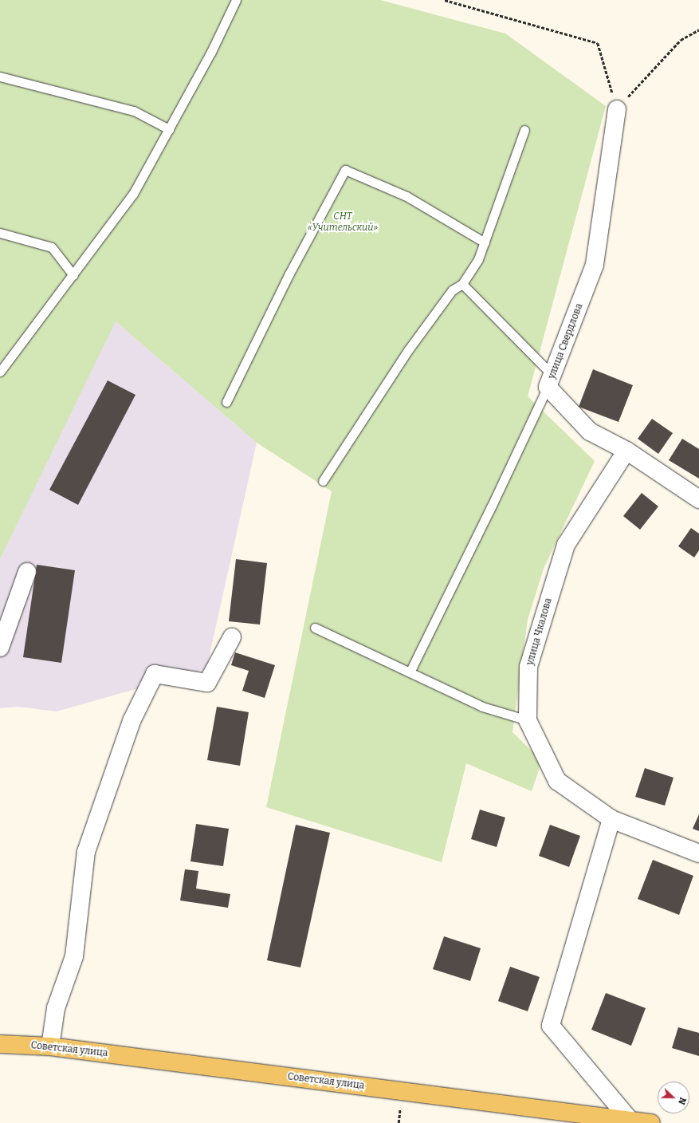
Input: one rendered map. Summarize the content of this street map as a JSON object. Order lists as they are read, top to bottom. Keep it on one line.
{"streets":{"main road":["Советская улица"],"street":["улица Свердлова","улица Чкалова"]},"crossings":[["улица Свердлова","улица Чкалова"]],"parks":["СНТ «Учительский»"],"north":"right"}
